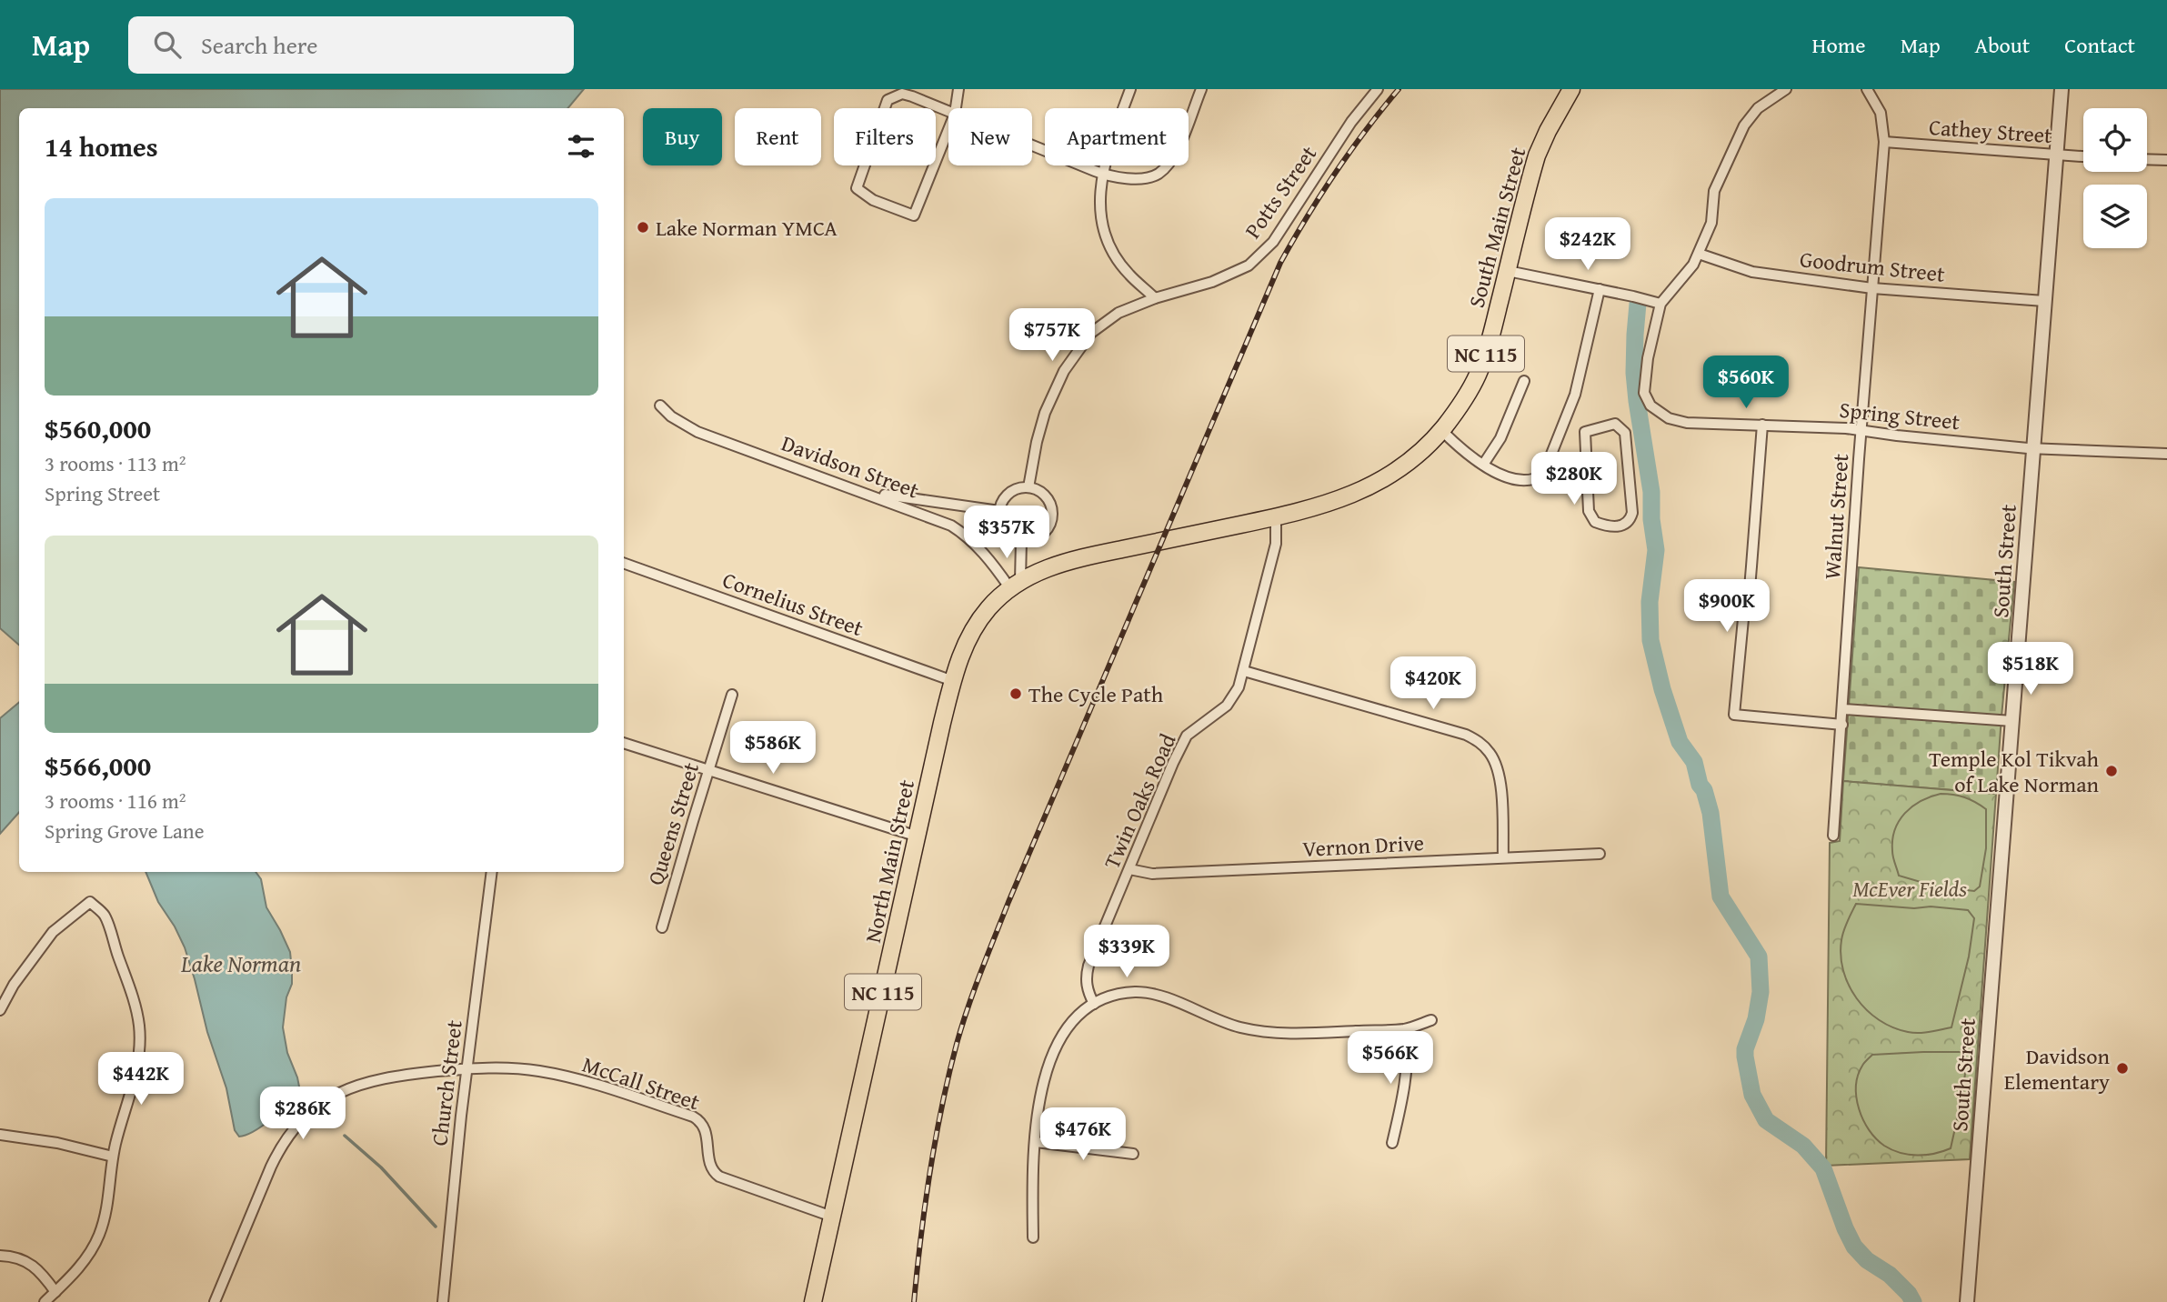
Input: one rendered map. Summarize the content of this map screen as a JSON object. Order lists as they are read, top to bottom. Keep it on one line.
{"streets":{"main road":["South Main Street","NC 115","North Main Street"],"street":["Cathey Street","Potts Street","Goodrum Street","Spring Street","Davidson Street","Walnut Street","South Street","Cornelius Street","Twin Oaks Road","Queens Street","Vernon Drive","Church Street","McCall Street"]},"crossings":[["Cathey Street","Walnut Street"],["Cathey Street","South Street"],["South Main Street","Twin Oaks Road"],["South Main Street","North Main Street"],["Goodrum Street","Spring Street"],["Goodrum Street","Walnut Street"],["Goodrum Street","South Street"],["Spring Street","Walnut Street"],["Spring Street","South Street"],["Davidson Street","North Main Street"],["Cornelius Street","North Main Street"],["Twin Oaks Road","Vernon Drive"],["North Main Street","McCall Street"],["Church Street","McCall Street"]],"water":["Lake Norman"],"parks":["McEver Fields"],"places":["Lake Norman YMCA","The Cycle Path","Temple Kol Tikvah of Lake Norman","Davidson Elementary"],"page":{"header":"Map","search":"Search here","nav":["Home","Map","About","Contact"],"chip":["Buy","Rent","Filters","New","Apartment"],"heading":"14 homes","list":[{"name":"$560,000","note":"3 rooms · 113 m² · Spring Street"},{"name":"$566,000","note":"3 rooms · 116 m² · Spring Grove Lane"}],"price":["$242K","$757K","$560K","$280K","$357K","$900K","$518K","$420K","$586K","$339K","$566K","$442K","$286K","$476K"]}}
